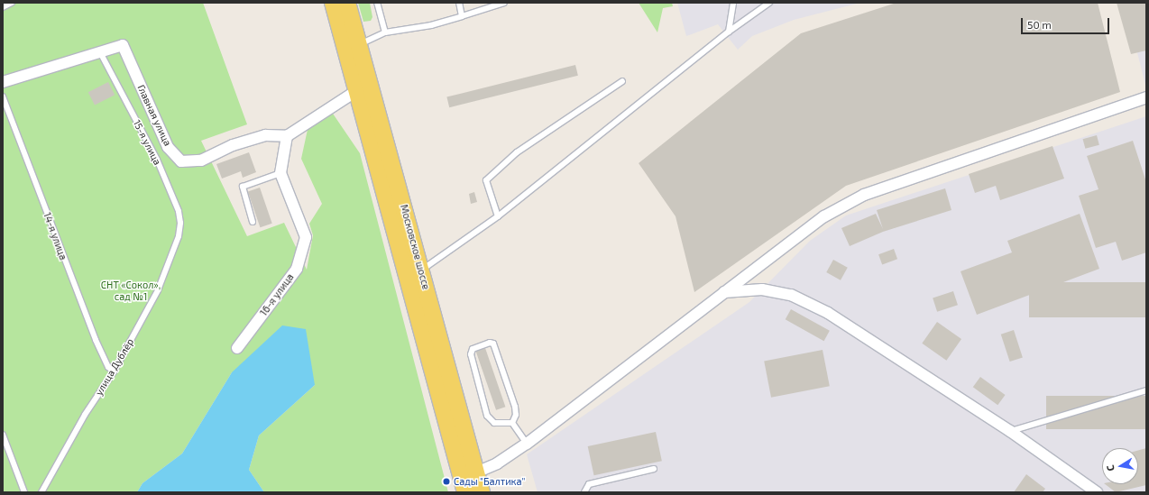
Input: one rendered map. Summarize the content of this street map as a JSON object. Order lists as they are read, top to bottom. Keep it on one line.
{"streets":{"main road":["Московское шоссе"],"street":["Главная улица","16-я улица"],"lane":["15-я улица","14-я улица","улица Дублёр"]},"crossings":[["Главная улица","15-я улица"],["15-я улица","улица Дублёр"],["14-я улица","улица Дублёр"]],"parks":["СНТ «Сокол», сад №1"],"places":["Сады \"Балтика\""],"scale_bar":"50 m","north":"left"}
